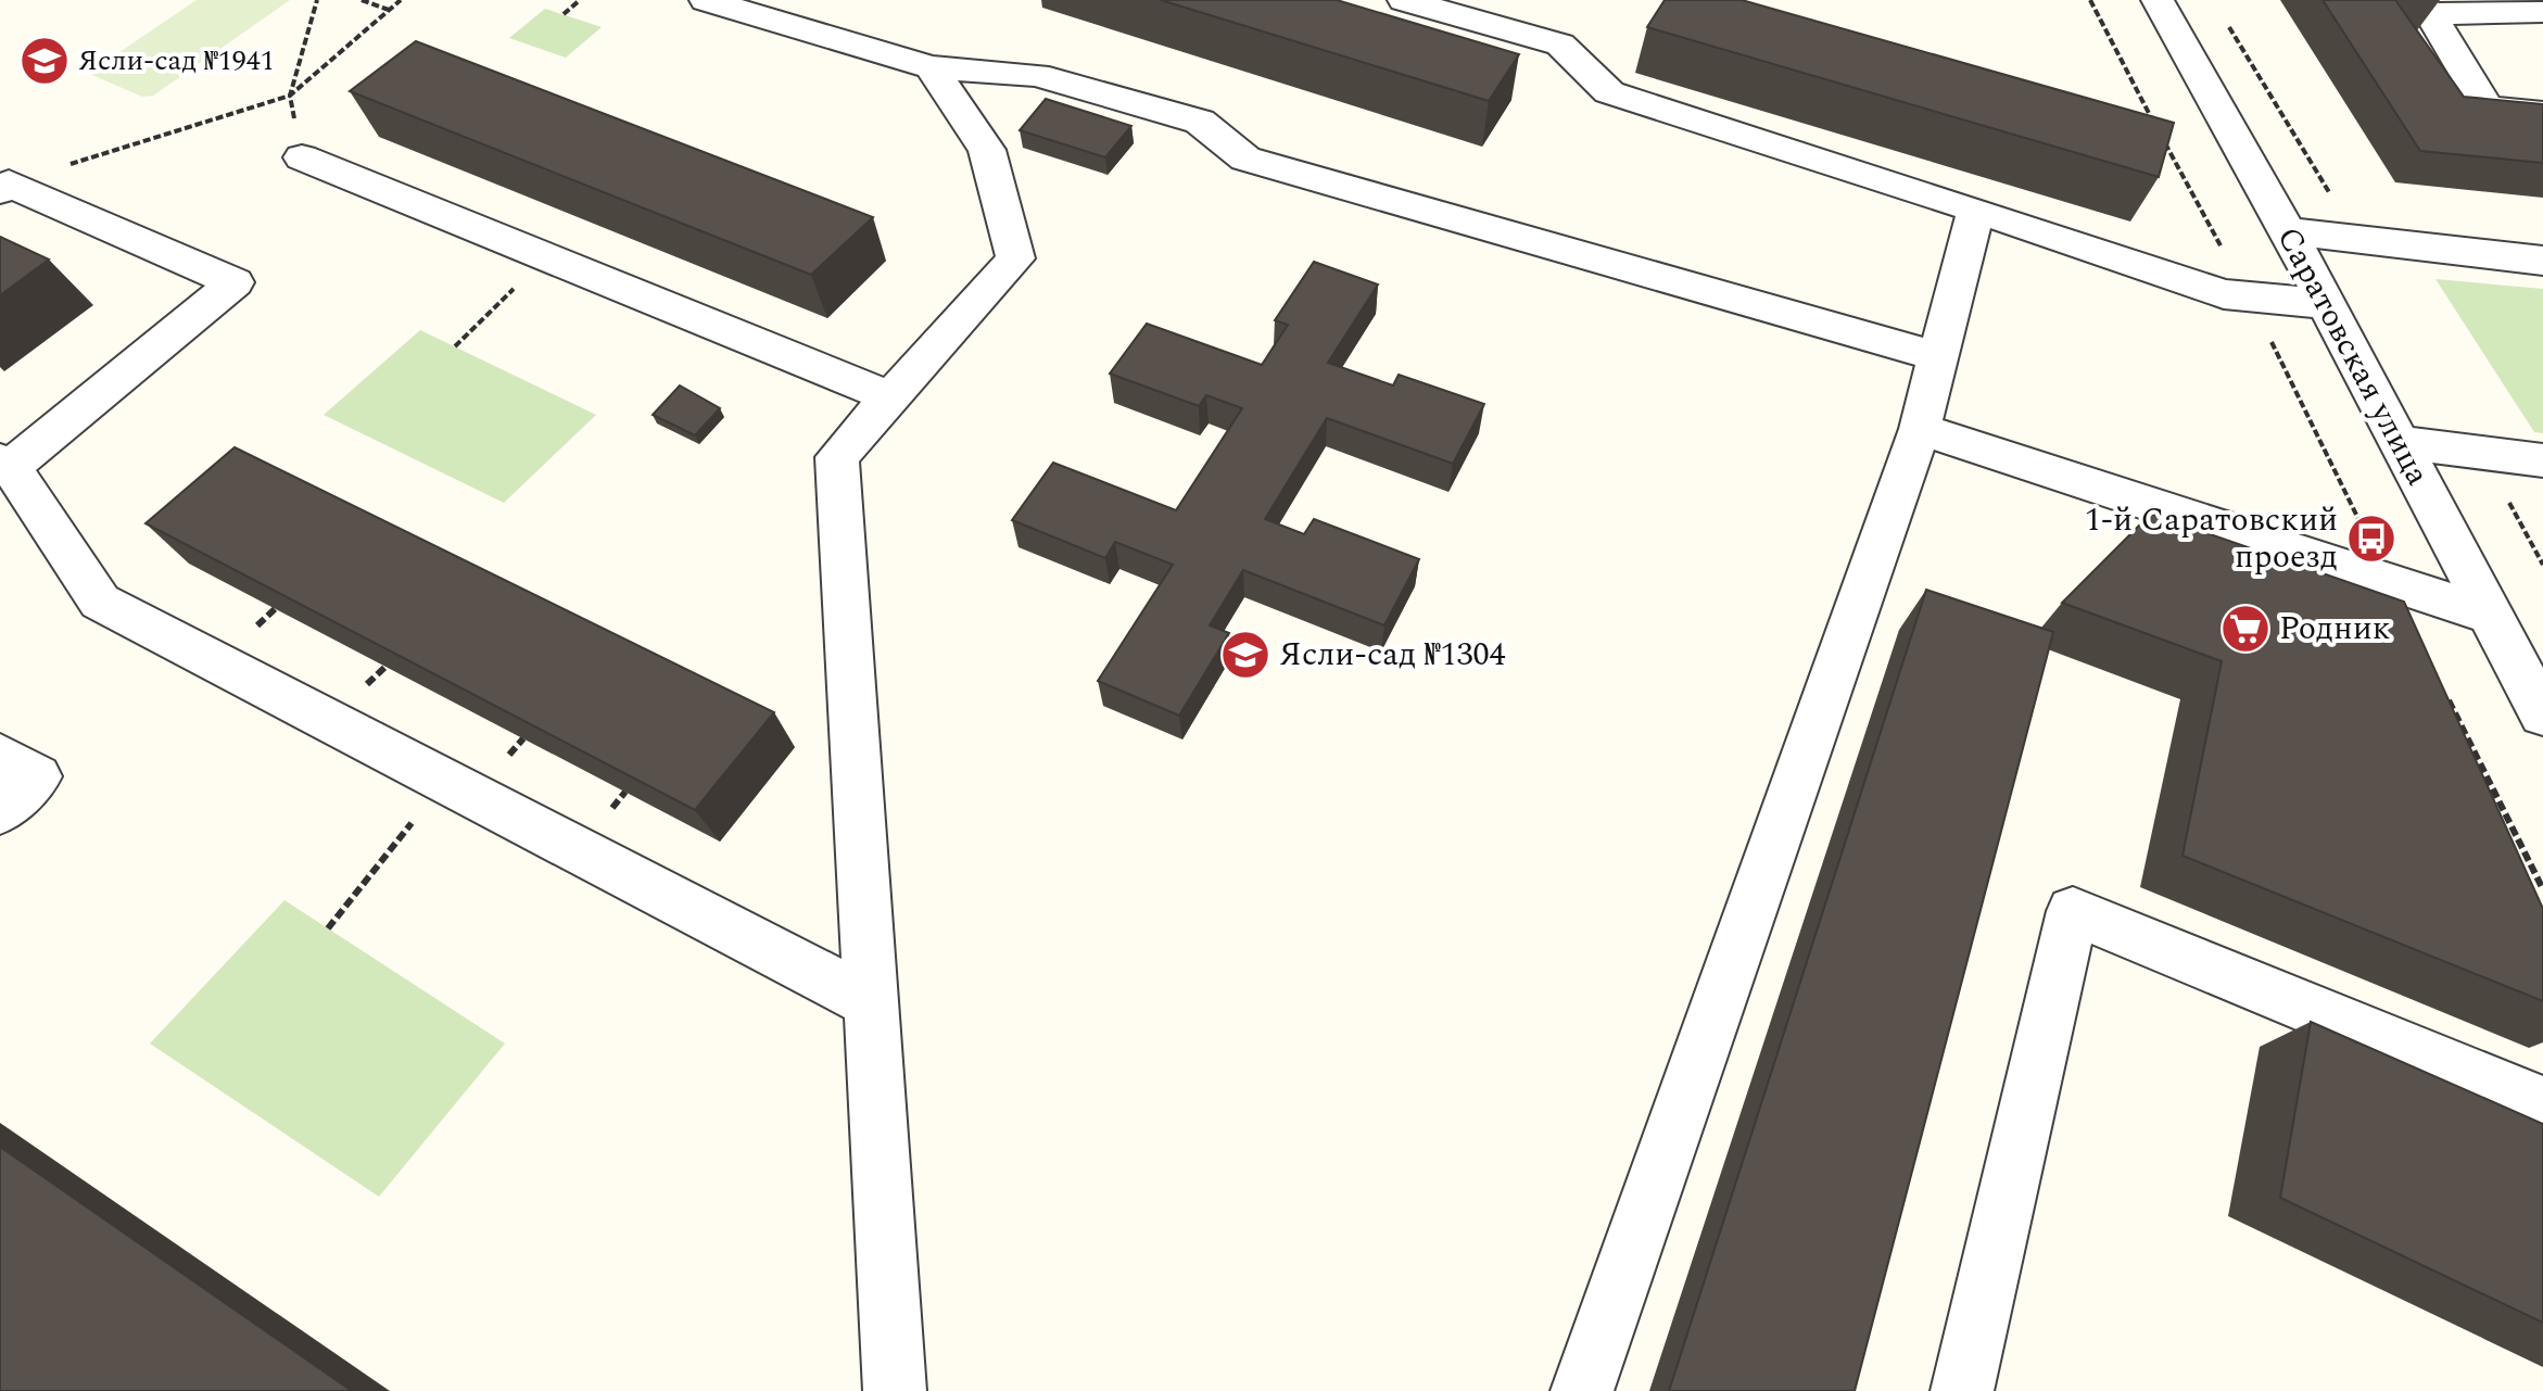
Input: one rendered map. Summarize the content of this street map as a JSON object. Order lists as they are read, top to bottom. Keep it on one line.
{"streets":{"street":["Саратовская улица"]},"places":{"school or university":["Ясли-сад №1941","Ясли-сад №1304"],"bus stop":["1-й Саратовский проезд"],"supermarket":["Родник"]}}
